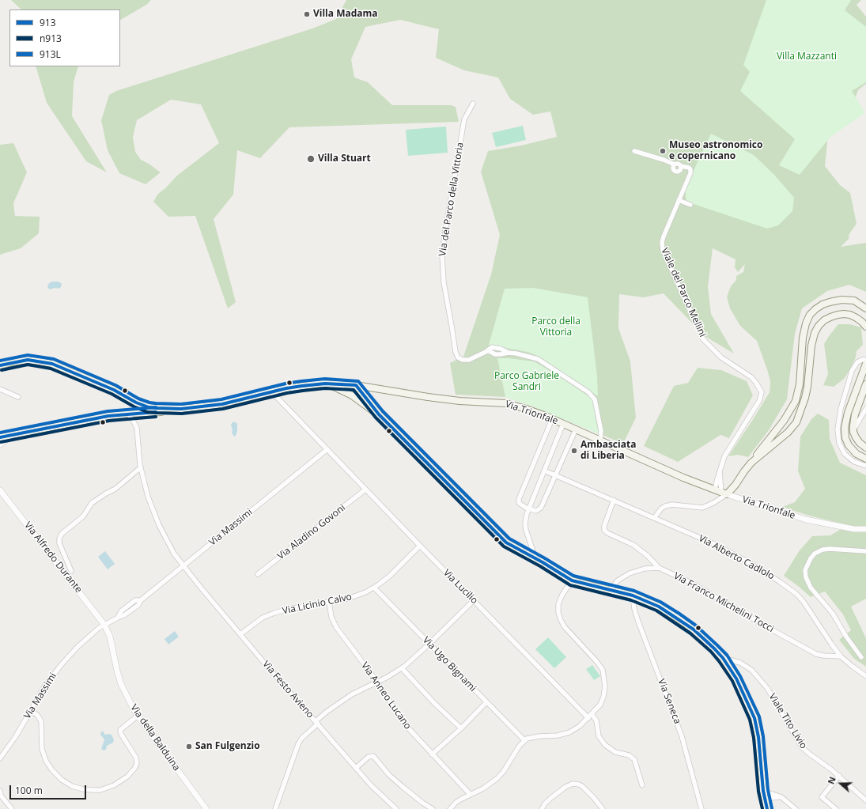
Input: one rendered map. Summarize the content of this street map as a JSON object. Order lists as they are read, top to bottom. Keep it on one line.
{"streets":{"main road":["Via Trionfale"],"street":["Via del Parco della Vittoria","Viale del Parco Mellini","Via Massimi","Via Aladino Govoni","Via Alfredo Durante","Via Alberto Cadlolo","Via Lucilio","Via Franco Michelini Tocci","Via Licinio Calvo","Via Ugo Bignami","Via Festo Avieno","Via Anneo Lucano","Via Seneca","Viale Tito Livio","Via della Balduina"]},"crossings":[["Via del Parco della Vittoria","Via Trionfale"],["Viale del Parco Mellini","Via Trionfale"],["Via Trionfale","Via Lucilio"],["Via Trionfale","Via Festo Avieno"],["Via Massimi","Via Alfredo Durante"],["Via Massimi","Via Lucilio"],["Via Massimi","Via Festo Avieno"],["Via Massimi","Via della Balduina"],["Via Aladino Govoni","Via Lucilio"],["Via Alfredo Durante","Via della Balduina"],["Via Alberto Cadlolo","Via Franco Michelini Tocci"],["Via Lucilio","Via Licinio Calvo"],["Via Licinio Calvo","Via Ugo Bignami"],["Via Licinio Calvo","Via Festo Avieno"],["Via Licinio Calvo","Via Anneo Lucano"]],"parks":["Villa Mazzanti","Parco della Vittoria","Parco Gabriele Sandri"],"places":["Villa Madama","Museo astronomico e copernicano","Villa Stuart","Ambasciata di Liberia","San Fulgenzio"],"lines":["transit line 913L","transit line 913","transit line n913"],"legend":["913","n913","913L"],"scale_bar":"100 m","north":"left"}
